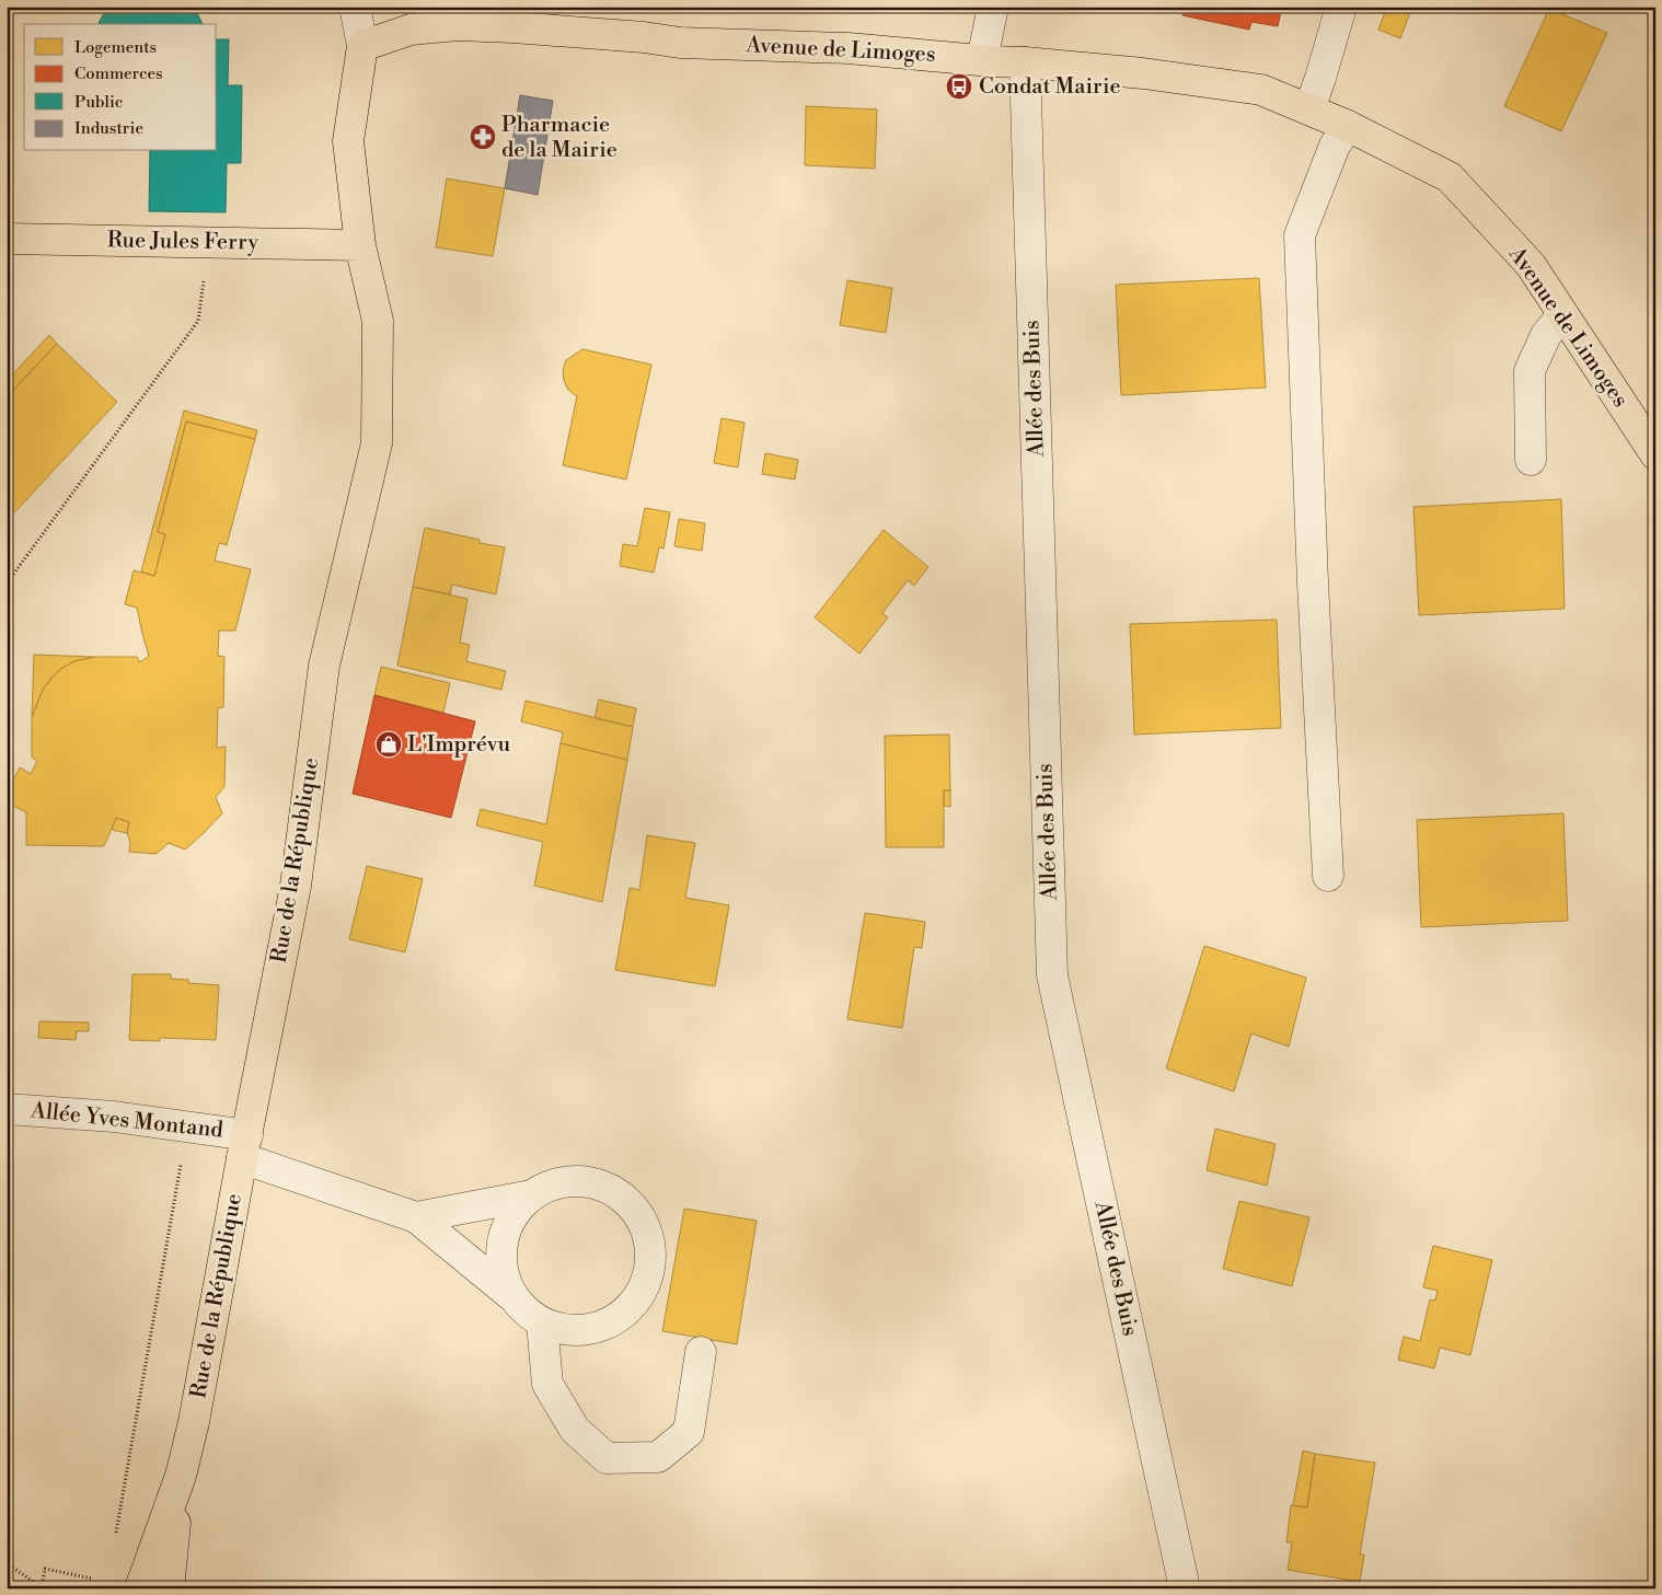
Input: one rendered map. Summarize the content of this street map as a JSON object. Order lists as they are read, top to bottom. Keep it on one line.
{"streets":{"main road":["Avenue de Limoges","Rue Jules Ferry","Rue de la République"],"street":["Allée des Buis","Allée Yves Montand"]},"crossings":[["Avenue de Limoges","Allée des Buis"],["Avenue de Limoges","Rue de la République"],["Rue Jules Ferry","Rue de la République"],["Rue de la République","Allée Yves Montand"]],"places":{"bus stop":["Condat Mairie"],"pharmacy":["Pharmacie de la Mairie"],"shop":["L'Imprévu"]},"legend":["Logements","Commerces","Public","Industrie"]}
